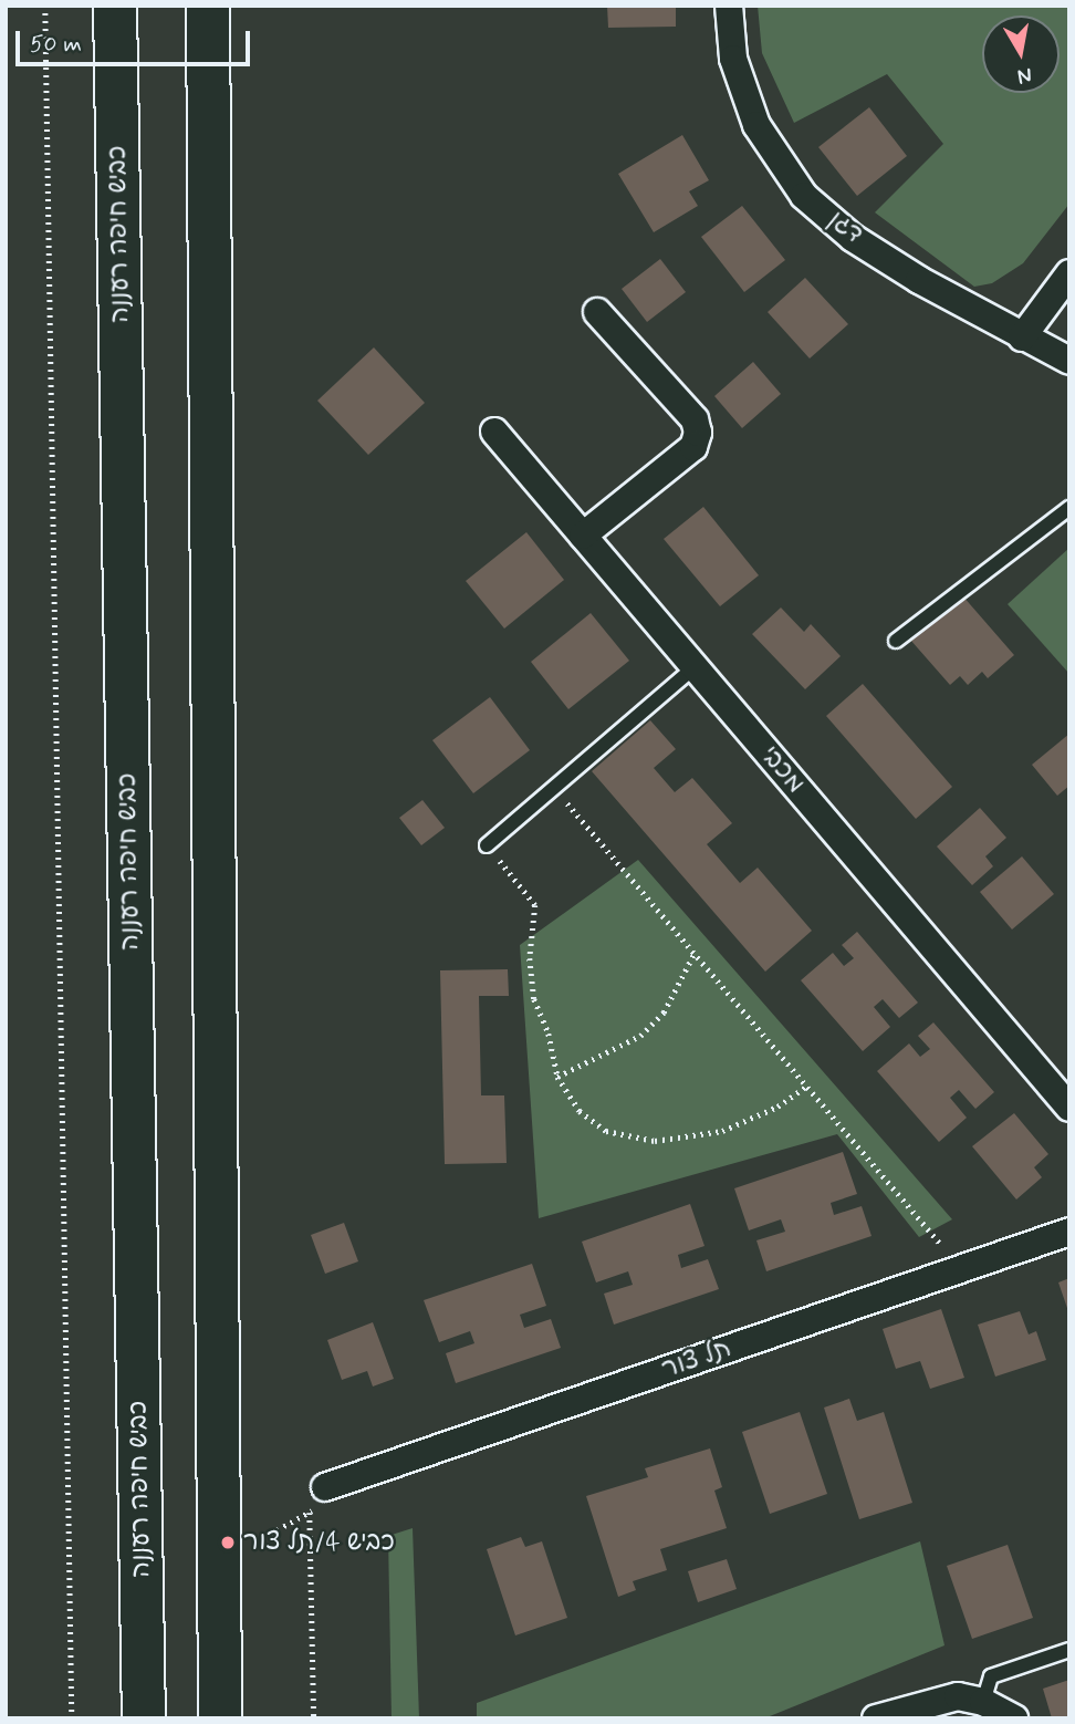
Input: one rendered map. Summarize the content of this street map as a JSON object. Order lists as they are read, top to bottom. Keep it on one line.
{"streets":{"highway":["כביש חיפה רעננה"],"street":["דגן","מכבי","תל צור"]},"places":["כביש 4/תל צור"],"scale_bar":"50 m","north":"bottom"}
